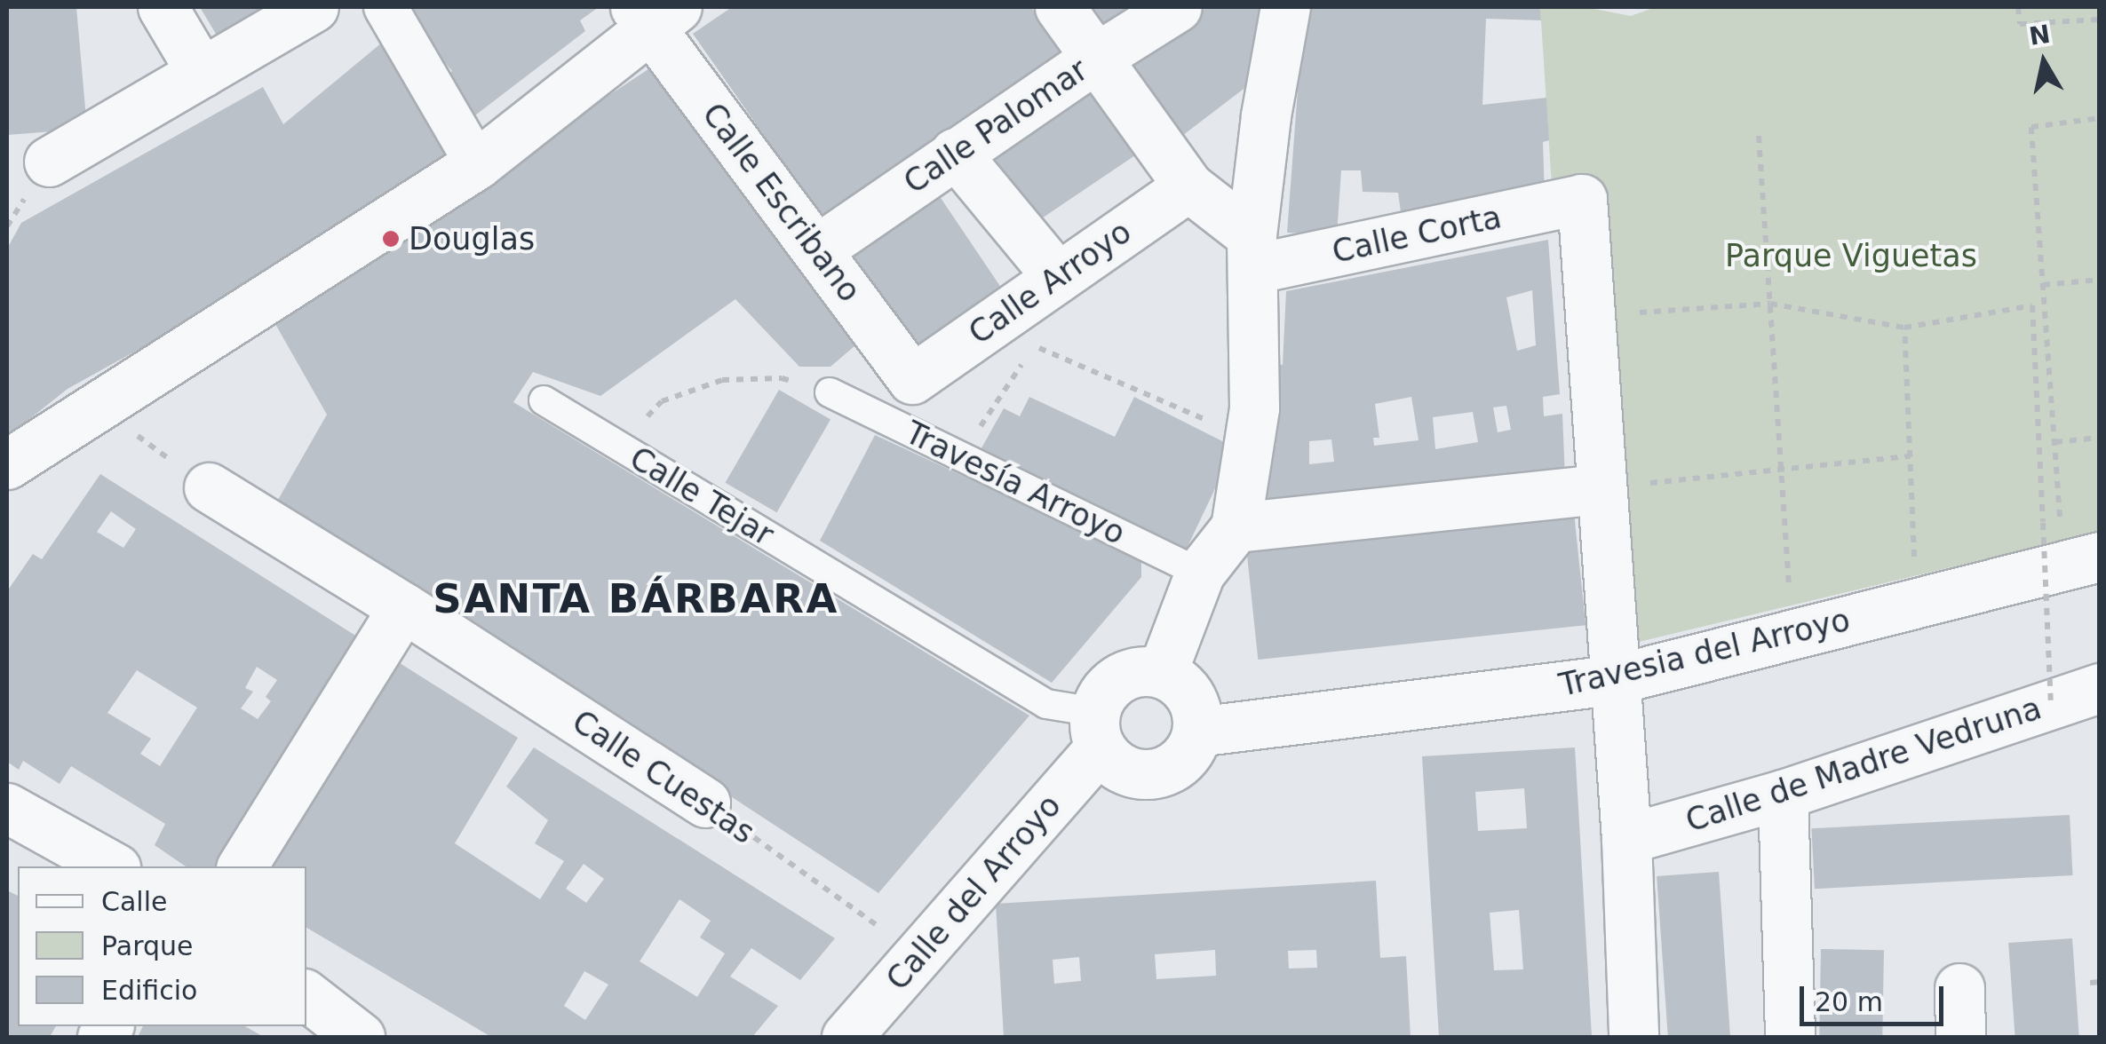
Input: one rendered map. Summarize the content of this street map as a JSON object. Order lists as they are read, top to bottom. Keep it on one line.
{"streets":{"street":["Calle Palomar","Calle Escribano","Calle Corta","Calle Arroyo","Travesia del Arroyo","Calle de Madre Vedruna","Calle Cuestas","Calle del Arroyo"],"lane":["Travesía Arroyo","Calle Tejar"]},"crossings":[["Calle Palomar","Calle Escribano"],["Calle Escribano","Calle Arroyo"],["Calle Tejar","Travesia del Arroyo"],["Calle Tejar","Calle del Arroyo"],["Travesia del Arroyo","Calle del Arroyo"],["Calle Cuestas","Calle del Arroyo"]],"districts":["SANTA BÁRBARA"],"parks":["Parque Viguetas"],"places":["Douglas"],"legend":["Calle","Parque","Edificio"],"scale_bar":"20 m","north":"top"}
